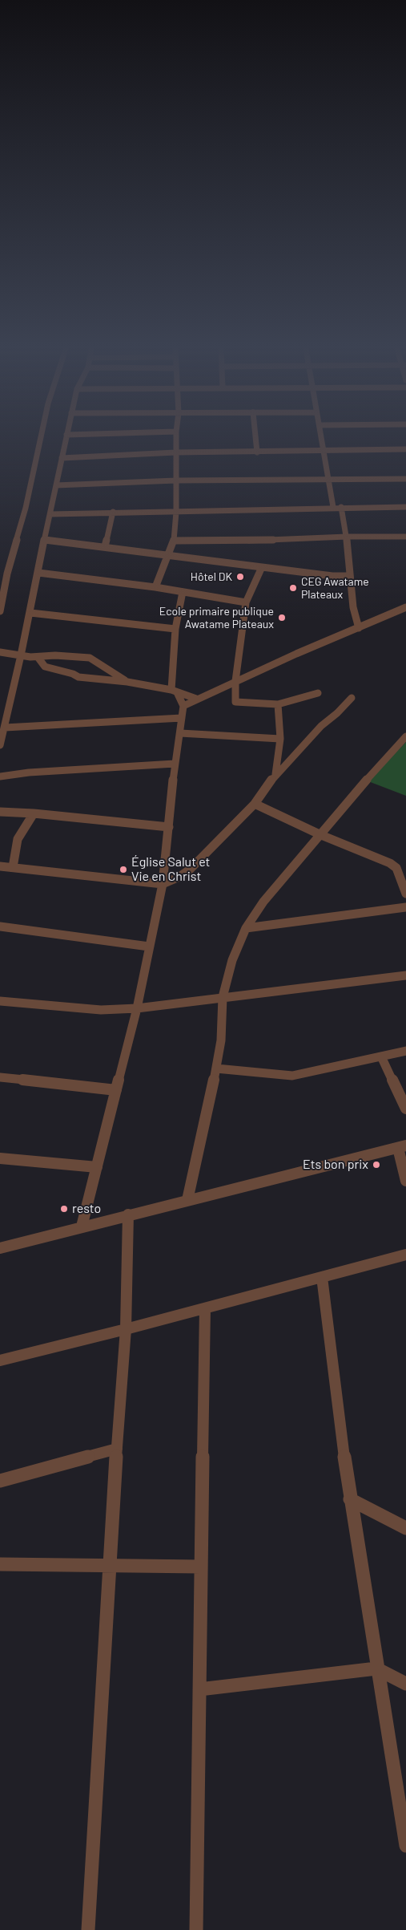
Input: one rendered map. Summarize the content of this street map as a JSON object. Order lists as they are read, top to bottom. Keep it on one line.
{"places":["Hôtel DK","CEG Awatame Plateaux","Ecole primaire publique Awatame Plateaux","Église Salut et Vie en Christ","Ets bon prix","resto"]}
